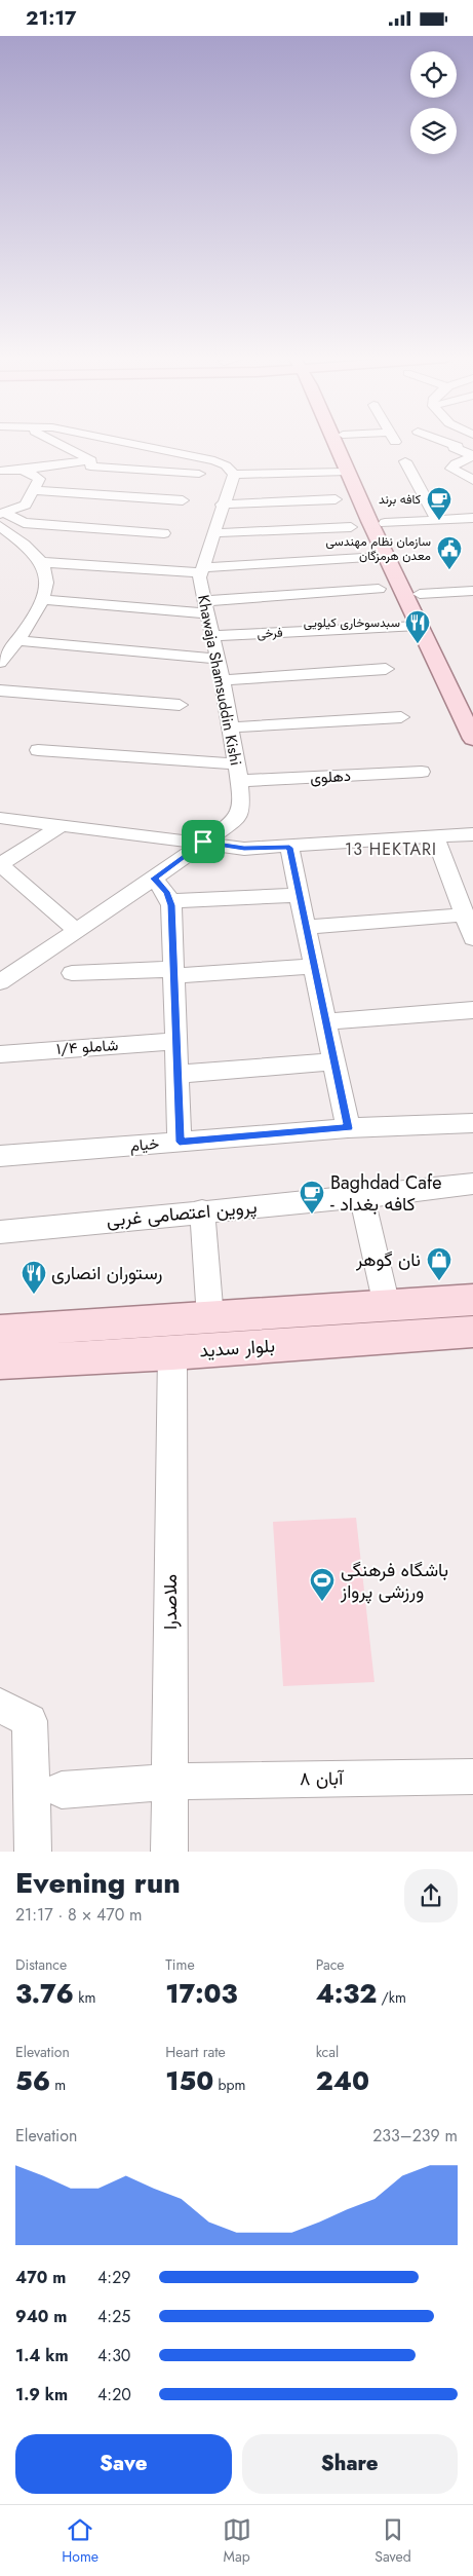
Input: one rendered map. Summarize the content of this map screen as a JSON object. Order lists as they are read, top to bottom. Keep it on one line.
{"streets":{"main road":["بلوار سدید"],"street":["فرخی","Khawaja Shamsuddin Kishi","دهلوی","شاملو ۱/۴","خیام","پروین اعتصامی غربی","ملاصدرا","آبان ۸"]},"crossings":[["فرخی","Khawaja Shamsuddin Kishi"],["Khawaja Shamsuddin Kishi","دهلوی"],["بلوار سدید","ملاصدرا"],["ملاصدرا","آبان ۸"]],"districts":["13 HEKTARI"],"places":{"cafe":["کافه برند","Baghdad Cafe - کافه بغداد"],"public building":["سازمان نظام مهندسی معدن هرمزگان"],"restaurant":["سبدسوخاری کیلویی","رستوران انصاری"],"shop":["نان گوهر"],"sports":["باشگاه فرهنگی ورزشی پرواز"]},"page":{"status":"21:17","heading":["Evening run","21:17 · 8 × 470 m"],"stats":[["Distance","3.76 km"],["Time","17:03"],["Pace","4:32 /km"],["Elevation","56 m"],["Heart rate","150 bpm"],["kcal","240"]],"chart":["Elevation","233–239 m"],"list":[{"name":"470 m","note":"4:29"},{"name":"940 m","note":"4:25"},{"name":"1.4 km","note":"4:30"},{"name":"1.9 km","note":"4:20"}],"buttons":["Save","Share"],"tabs":["Home","Map","Saved"]}}
